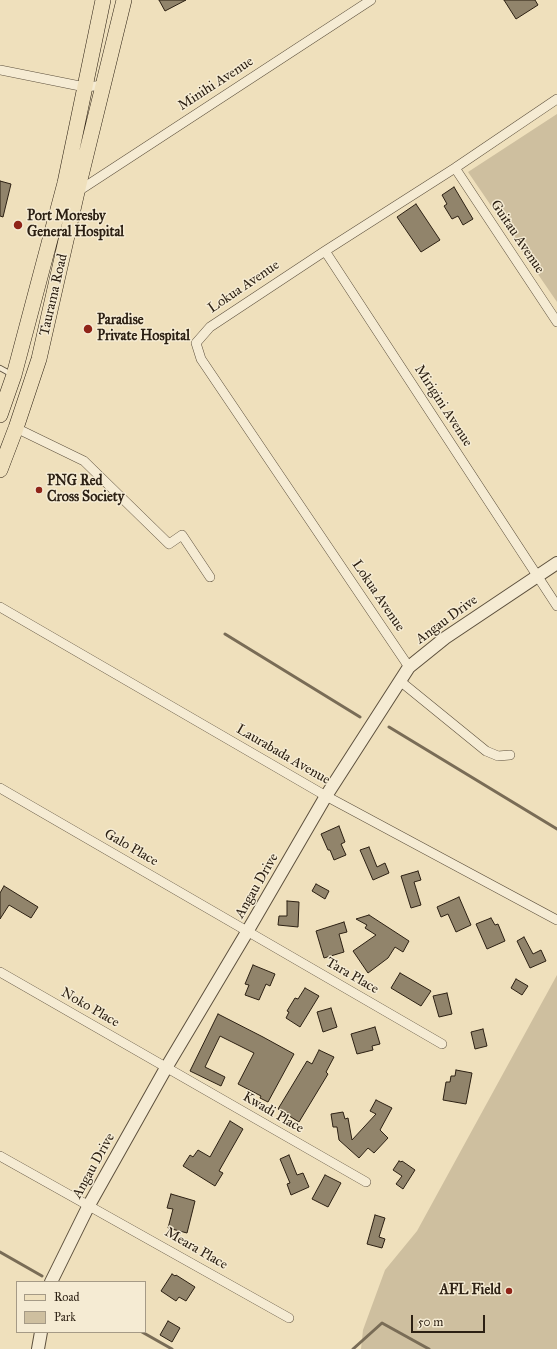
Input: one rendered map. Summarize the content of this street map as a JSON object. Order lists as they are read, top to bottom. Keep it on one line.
{"streets":{"main road":["Taurama Road"],"street":["Minihi Avenue","Guitau Avenue","Lokua Avenue","Mirigini Avenue","Angau Drive","Laurabada Avenue","Galo Place","Tara Place","Noko Place","Kwadi Place","Meara Place"]},"crossings":[["Minihi Avenue","Taurama Road"],["Guitau Avenue","Lokua Avenue"],["Lokua Avenue","Mirigini Avenue"],["Lokua Avenue","Angau Drive"],["Mirigini Avenue","Angau Drive"],["Angau Drive","Laurabada Avenue"],["Angau Drive","Galo Place"],["Angau Drive","Tara Place"],["Angau Drive","Noko Place"],["Angau Drive","Kwadi Place"],["Angau Drive","Meara Place"],["Galo Place","Tara Place"],["Noko Place","Kwadi Place"]],"places":["Port Moresby General Hospital","Paradise Private Hospital","PNG Red Cross Society","AFL Field"],"legend":["Road","Park"],"scale_bar":"50 m"}
